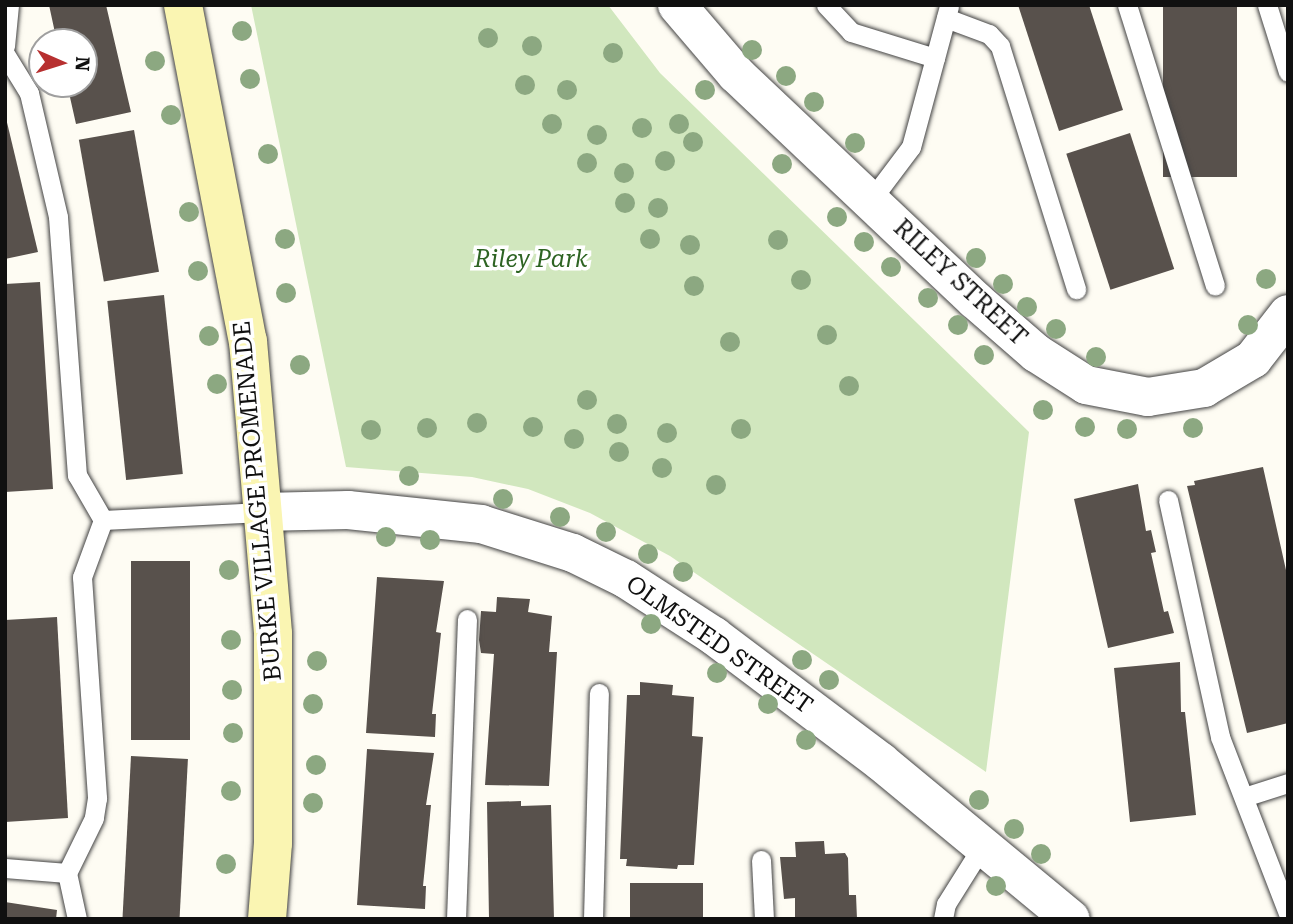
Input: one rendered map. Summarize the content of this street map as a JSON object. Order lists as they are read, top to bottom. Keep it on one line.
{"streets":{"street":["RILEY STREET","BURKE VILLAGE PROMENADE","OLMSTED STREET"]},"crossings":[["BURKE VILLAGE PROMENADE","OLMSTED STREET"]],"parks":["Riley Park"],"north":"right"}
